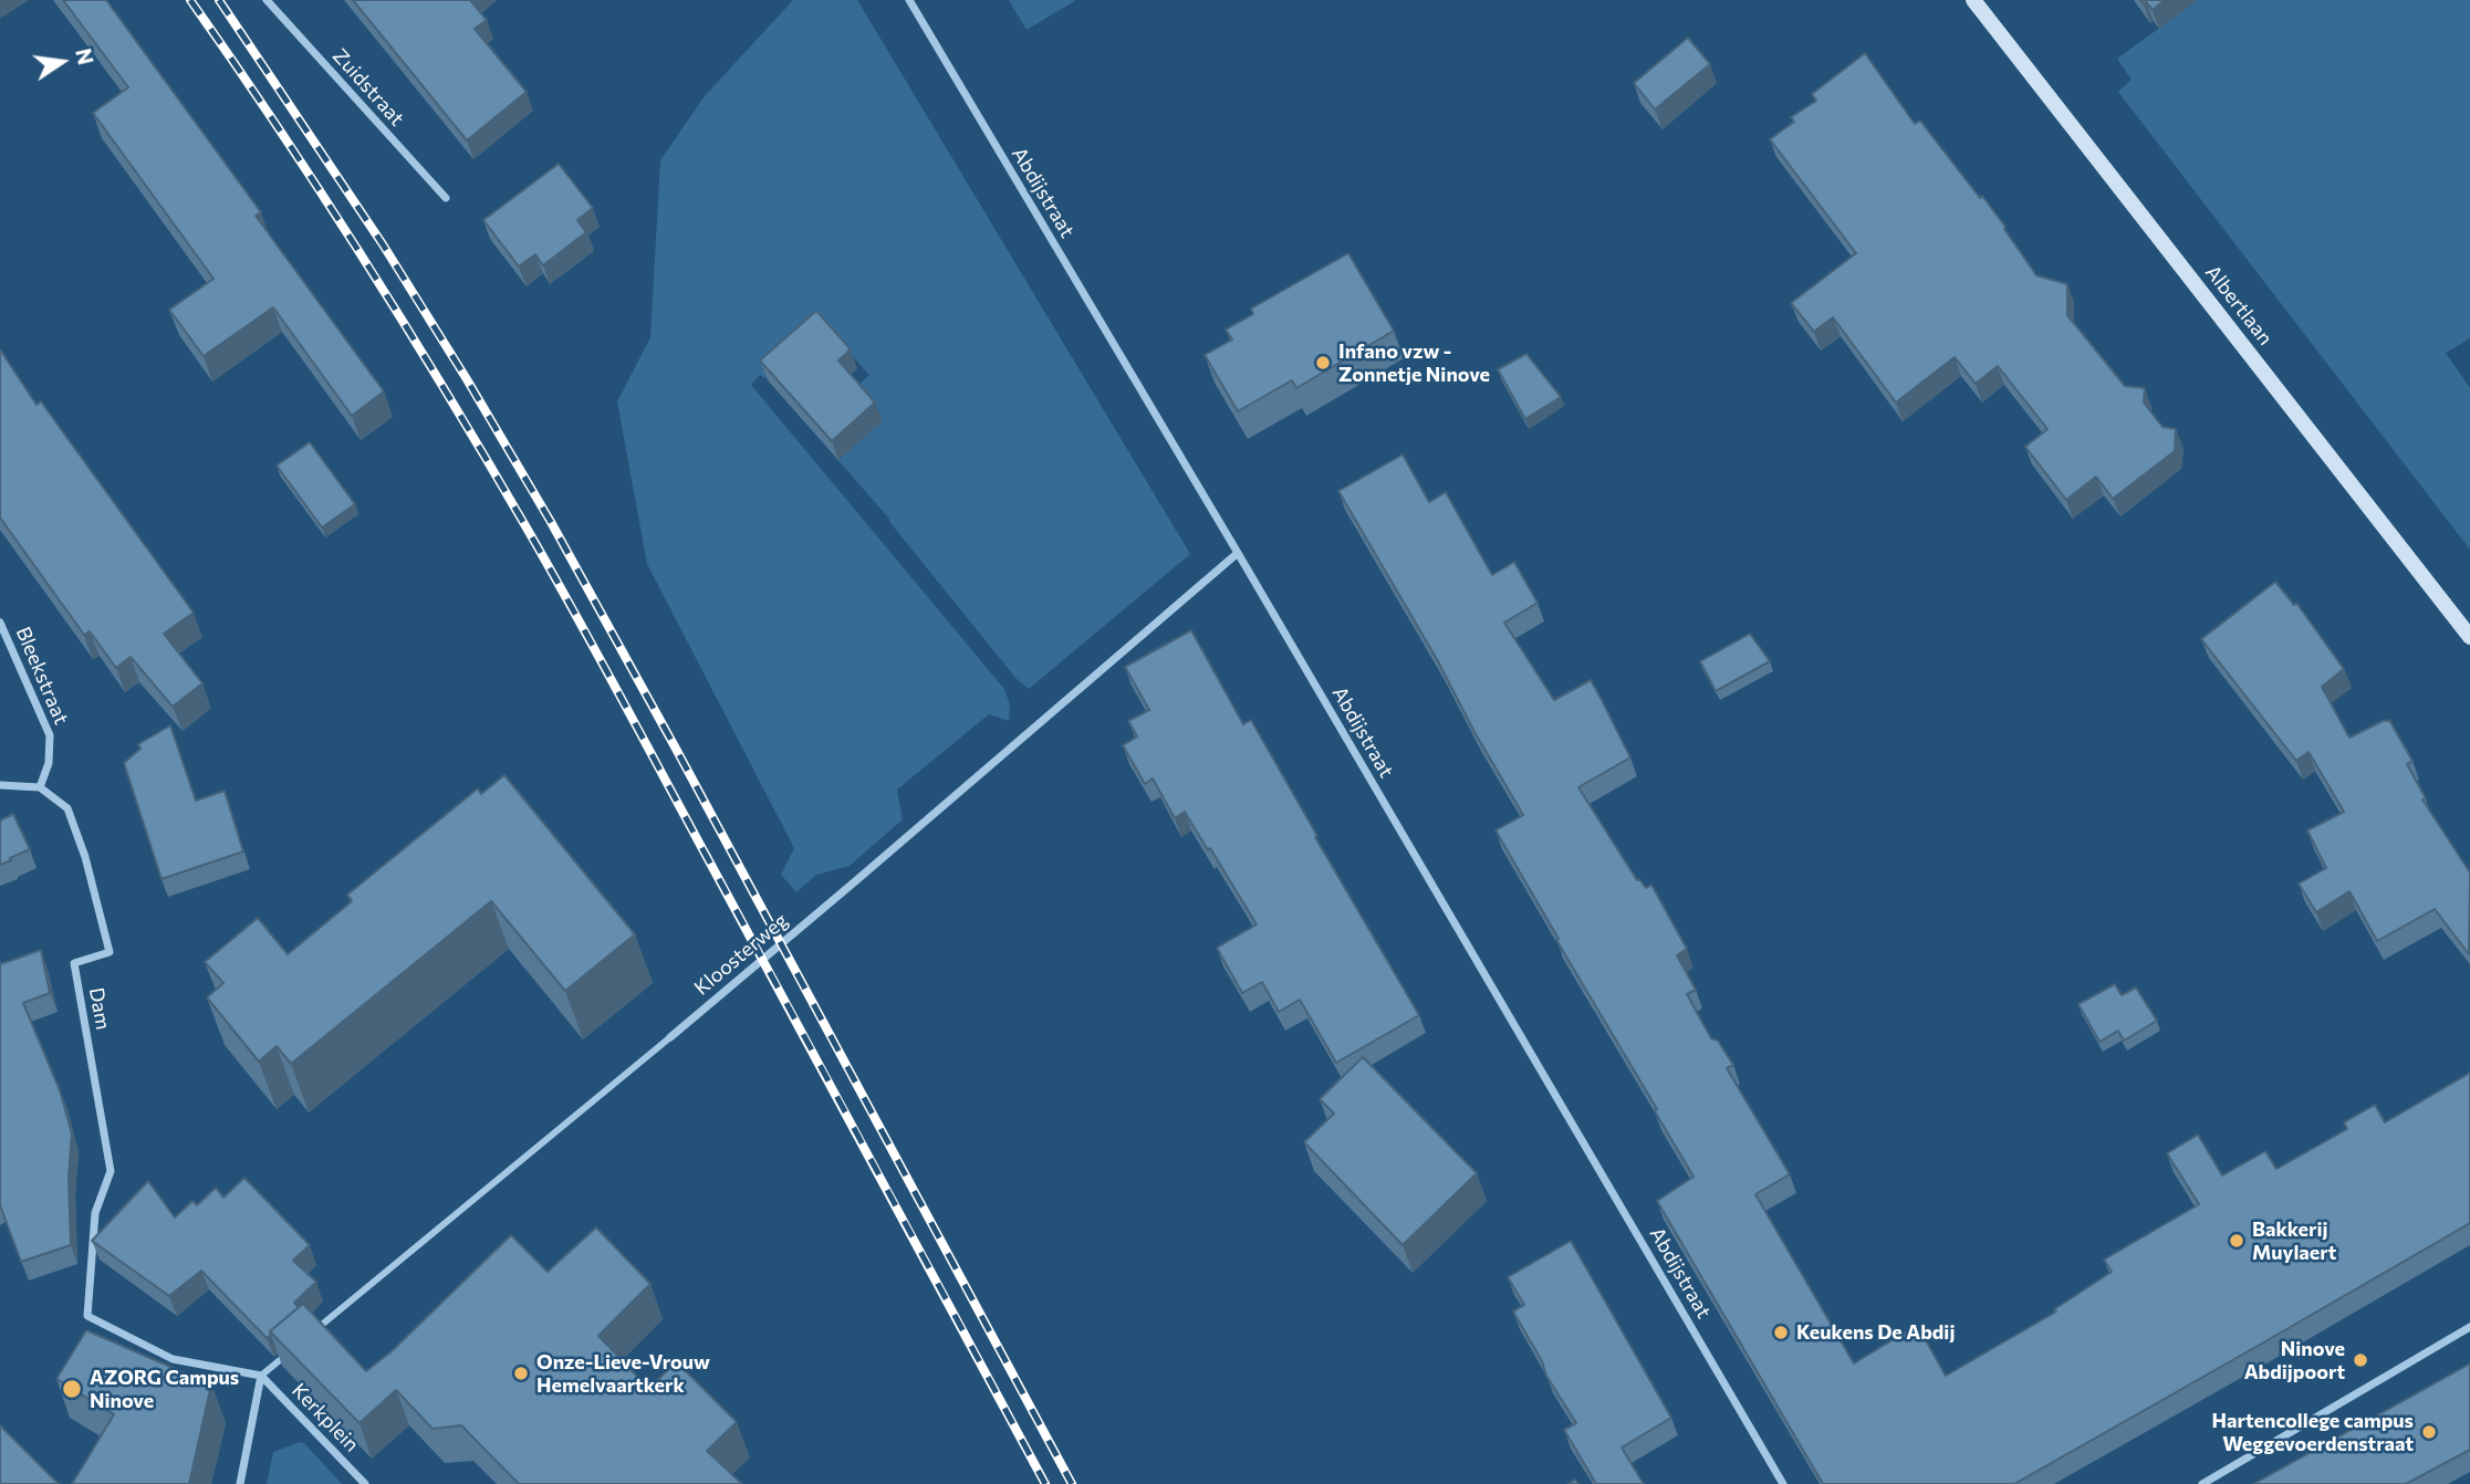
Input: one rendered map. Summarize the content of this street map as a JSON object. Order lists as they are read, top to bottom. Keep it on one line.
{"streets":{"main road":["Albertlaan"],"street":["Zuidstraat","Abdijstraat","Bleekstraat","Kloosterweg","Dam","Kerkplein"]},"crossings":[["Abdijstraat","Kloosterweg"],["Bleekstraat","Dam"],["Dam","Kerkplein"]],"places":["Infano vzw - Zonnetje Ninove","Bakkerij Muylaert","Keukens De Abdij","Ninove Abdijpoort","Onze-Lieve-Vrouw Hemelvaartkerk","AZORG Campus Ninove","Hartencollege campus Weggevoerdenstraat"],"north":"right"}
